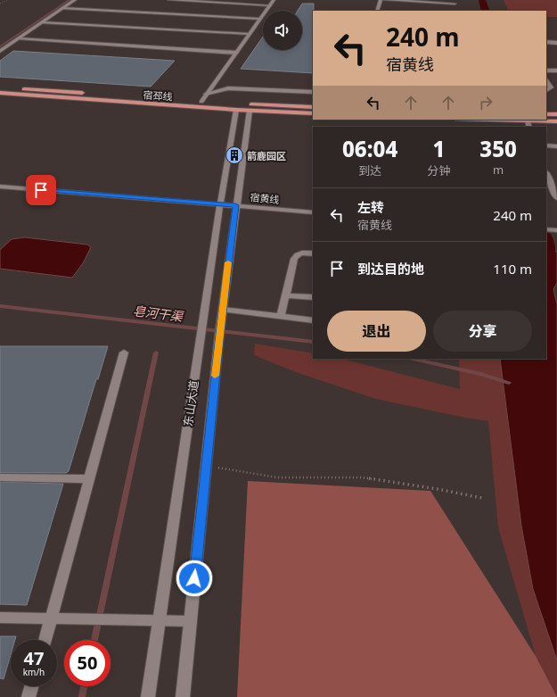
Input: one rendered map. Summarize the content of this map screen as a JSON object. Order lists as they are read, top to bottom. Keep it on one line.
{"streets":{"main road":["宿邳线","宿黄线","东山大道"]},"crossings":[["宿邳线","东山大道"],["宿黄线","东山大道"]],"water":["皂河干渠"],"places":{"building":["箭鹿园区"]},"page":{"turn":["240 m","宿黄线"],"eta":["06:04","到达","1","分钟","350","m"],"list":[{"name":"左转","note":"宿黄线","value":"240 m"},{"name":"到达目的地","value":"110 m"}],"buttons":["退出","分享"],"speed":"47 km/h","limit":"50"}}
